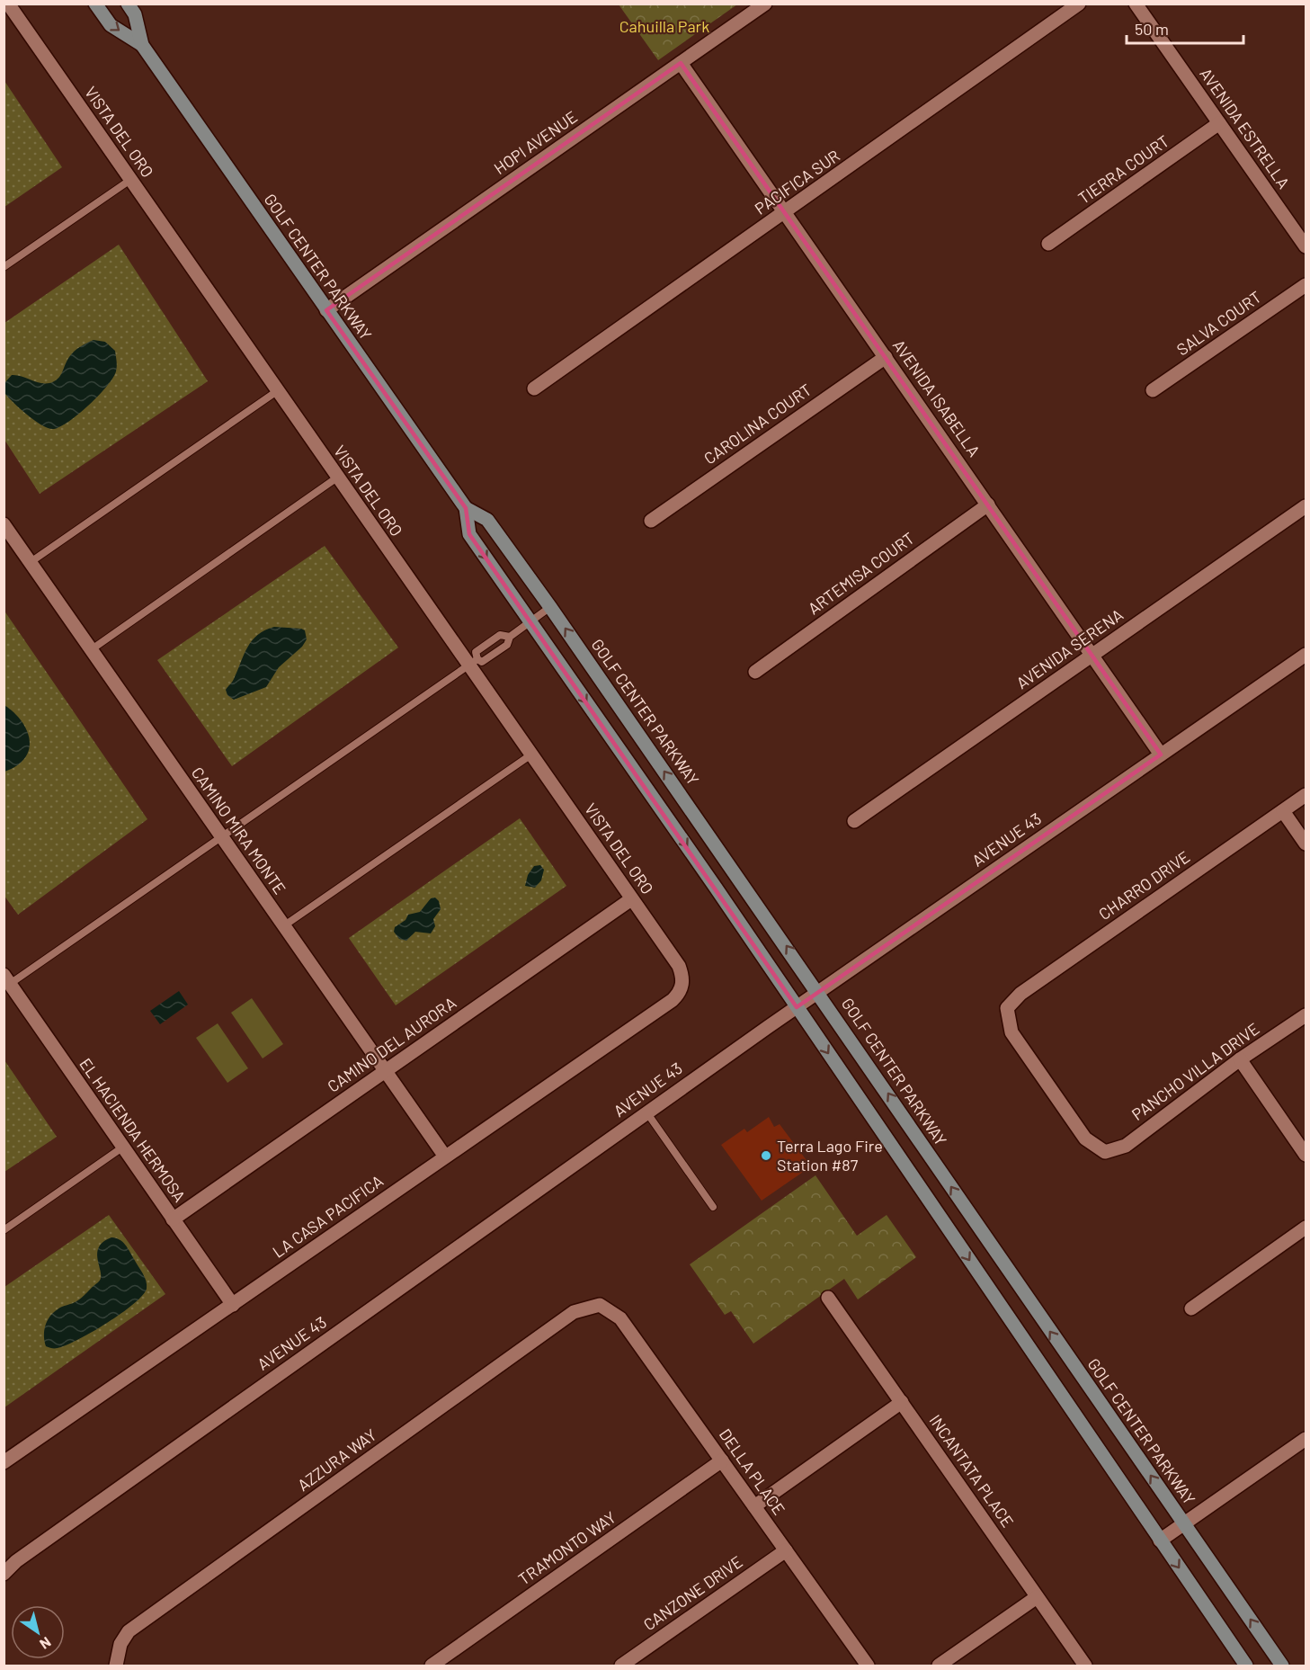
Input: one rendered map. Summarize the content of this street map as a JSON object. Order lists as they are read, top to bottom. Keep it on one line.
{"streets":{"main road":["GOLF CENTER PARKWAY"],"street":["AVENIDA ESTRELLA","VISTA DEL ORO","HOPI AVENUE","TIERRA COURT","PACIFICA SUR","SALVA COURT","AVENIDA ISABELLA","CAROLINA COURT","ARTEMISA COURT","AVENIDA SERENA","CAMINO MIRA MONTE","AVENUE 43","CHARRO DRIVE","CAMINO DEL AURORA","PANCHO VILLA DRIVE","EL HACIENDA HERMOSA","LA CASA PACIFICA","AZZURA WAY","INCANTATA PLACE","DELLA PLACE","TRAMONTO WAY","CANZONE DRIVE"]},"crossings":[["AVENIDA ESTRELLA","TIERRA COURT"],["VISTA DEL ORO","CAMINO DEL AURORA"],["VISTA DEL ORO","LA CASA PACIFICA"],["HOPI AVENUE","GOLF CENTER PARKWAY"],["HOPI AVENUE","AVENIDA ISABELLA"],["PACIFICA SUR","AVENIDA ISABELLA"],["GOLF CENTER PARKWAY","AVENUE 43"],["AVENIDA ISABELLA","CAROLINA COURT"],["AVENIDA ISABELLA","ARTEMISA COURT"],["AVENIDA ISABELLA","AVENIDA SERENA"],["AVENIDA ISABELLA","AVENUE 43"],["CAMINO MIRA MONTE","CAMINO DEL AURORA"],["CAMINO MIRA MONTE","LA CASA PACIFICA"],["CHARRO DRIVE","PANCHO VILLA DRIVE"],["CAMINO DEL AURORA","EL HACIENDA HERMOSA"],["EL HACIENDA HERMOSA","LA CASA PACIFICA"],["AZZURA WAY","DELLA PLACE"],["DELLA PLACE","TRAMONTO WAY"],["DELLA PLACE","CANZONE DRIVE"]],"parks":["Cahuilla Park"],"places":["Terra Lago Fire Station #87"],"scale_bar":"50 m","north":"bottom right"}
